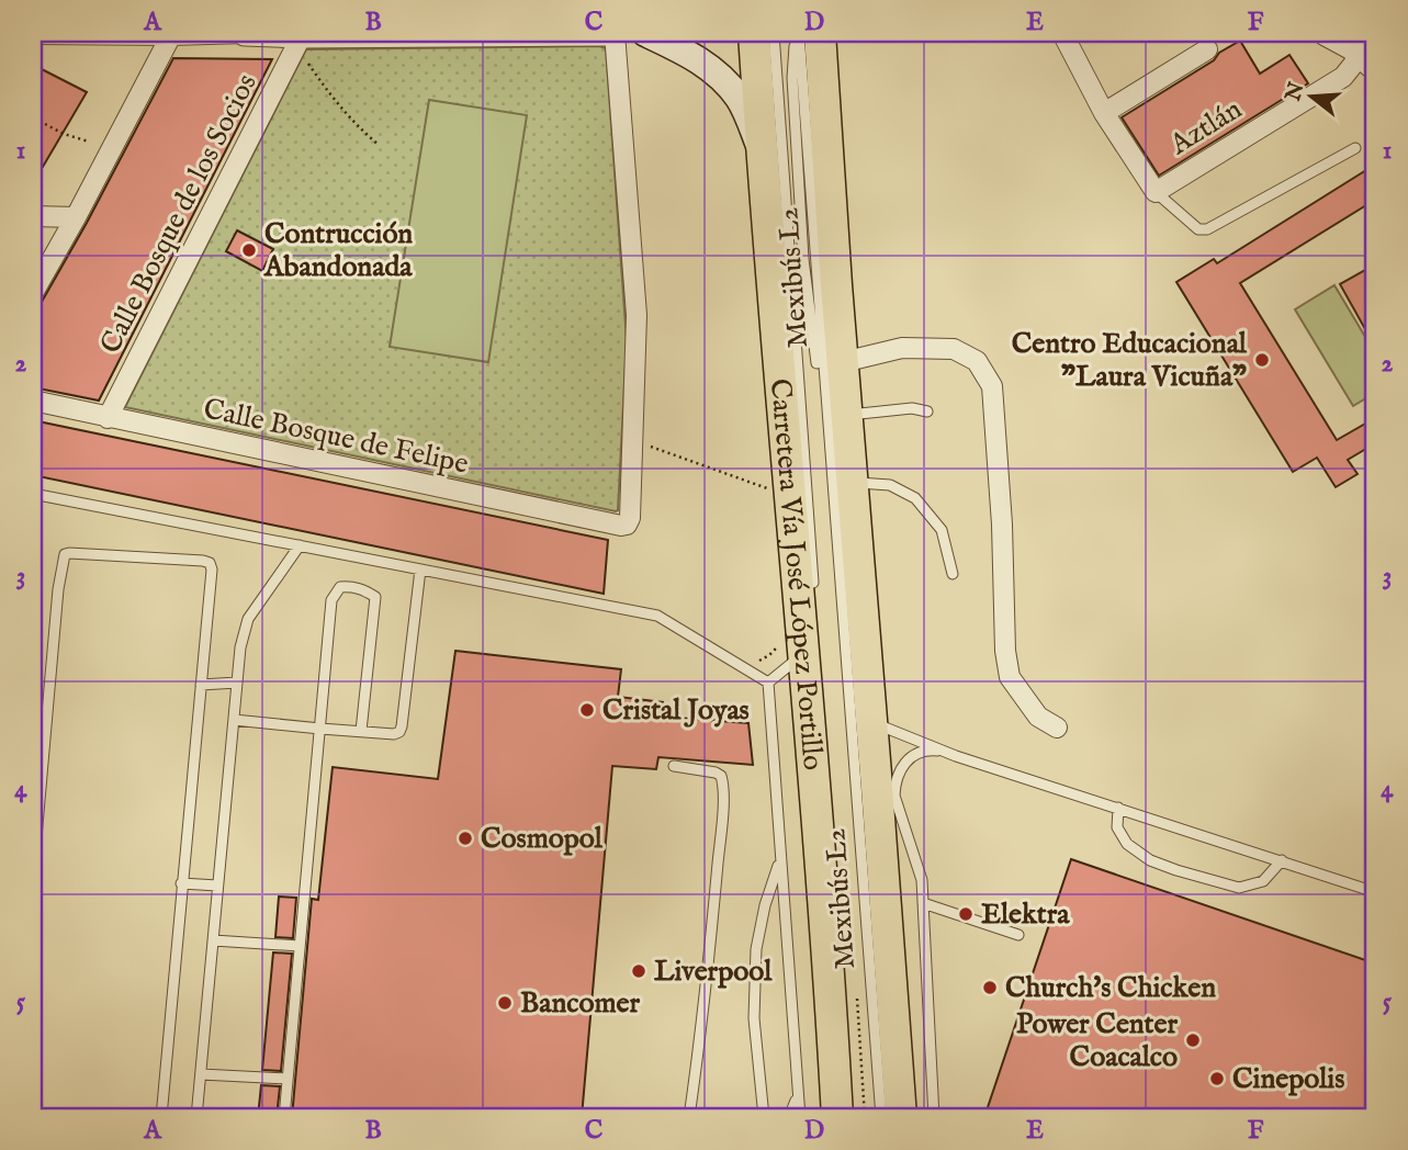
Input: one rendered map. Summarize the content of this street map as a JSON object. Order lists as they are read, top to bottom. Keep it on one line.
{"streets":{"main road":["Carretera Vía José López Portillo"],"street":["Aztlán","Calle Bosque de los Socios","Calle Bosque de Felipe"],"lane":["Mexibús L2"]},"crossings":[["Calle Bosque de los Socios","Calle Bosque de Felipe"]],"places":["Contrucción Abandonada","Centro Educacional \"Laura Vicuña\"","Cristal Joyas","Cosmopol","Elektra","Liverpool","Church's Chicken","Bancomer","Power Center Coacalco","Cinepolis"],"north":"left","grid":{"columns":["A","B","C","D","E","F"],"rows":["1","2","3","4","5"]}}
